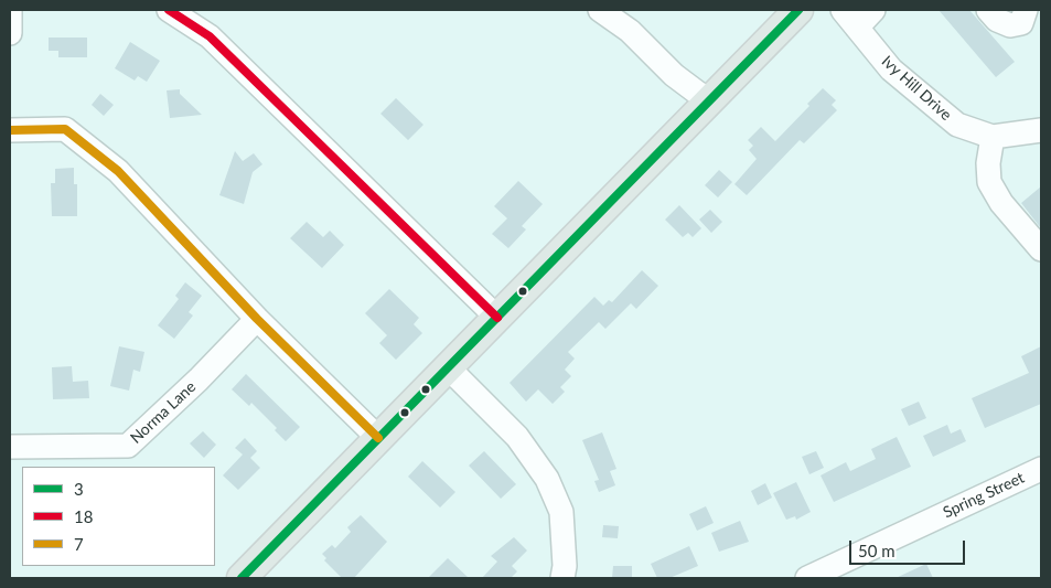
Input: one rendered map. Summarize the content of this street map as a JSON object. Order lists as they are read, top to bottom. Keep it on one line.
{"streets":{"street":["Ivy Hill Drive","Norma Lane","Spring Street"]},"lines":["transit line 3","transit line 18","transit line 7"],"legend":["3","18","7"],"scale_bar":"50 m"}
